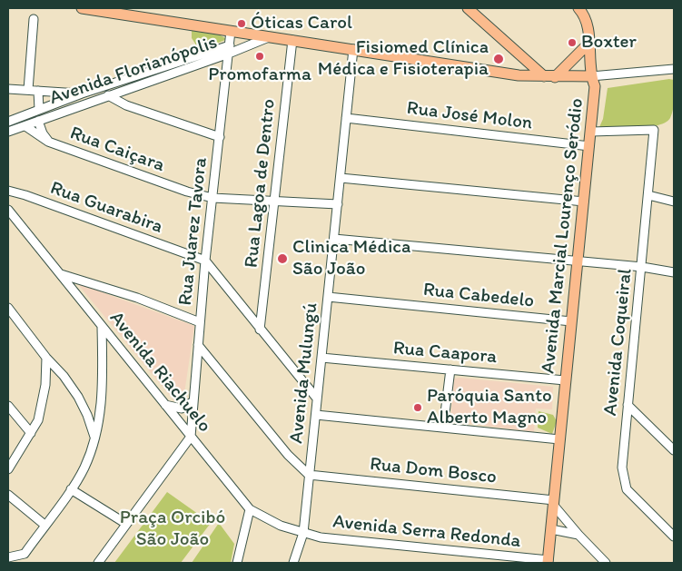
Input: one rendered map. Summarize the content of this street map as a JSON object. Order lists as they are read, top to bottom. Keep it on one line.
{"streets":{"main road":["Avenida Marcial Lourenço Seródio"],"street":["Avenida Florianópolis","Rua José Molon","Rua Caiçara","Rua Lagoa de Dentro","Rua Guarabira","Rua Juarez Tavora","Rua Cabedelo","Avenida Coqueiral","Rua Caapora","Avenida Riachuelo","Avenida Mulungú","Rua Dom Bosco","Avenida Serra Redonda"]},"crossings":[["Avenida Florianópolis","Rua Caiçara"],["Avenida Florianópolis","Rua Juarez Tavora"],["Rua José Molon","Avenida Marcial Lourenço Seródio"],["Rua José Molon","Avenida Mulungú"],["Rua Caiçara","Rua Lagoa de Dentro"],["Rua Caiçara","Rua Juarez Tavora"],["Rua Caiçara","Avenida Mulungú"],["Rua Guarabira","Rua Juarez Tavora"],["Rua Juarez Tavora","Avenida Riachuelo"],["Avenida Marcial Lourenço Seródio","Rua Cabedelo"],["Avenida Marcial Lourenço Seródio","Avenida Coqueiral"],["Avenida Marcial Lourenço Seródio","Rua Caapora"],["Avenida Marcial Lourenço Seródio","Rua Dom Bosco"],["Avenida Marcial Lourenço Seródio","Avenida Serra Redonda"],["Rua Cabedelo","Avenida Mulungú"],["Rua Caapora","Avenida Mulungú"],["Avenida Riachuelo","Avenida Mulungú"],["Avenida Riachuelo","Avenida Serra Redonda"],["Avenida Mulungú","Rua Dom Bosco"],["Avenida Mulungú","Avenida Serra Redonda"]],"parks":["Praça Orcibó São João"],"places":["Óticas Carol","Boxter","Promofarma","Fisiomed Clínica Médica e Fisioterapia","Clinica Médica São João","Paróquia Santo Alberto Magno"]}
